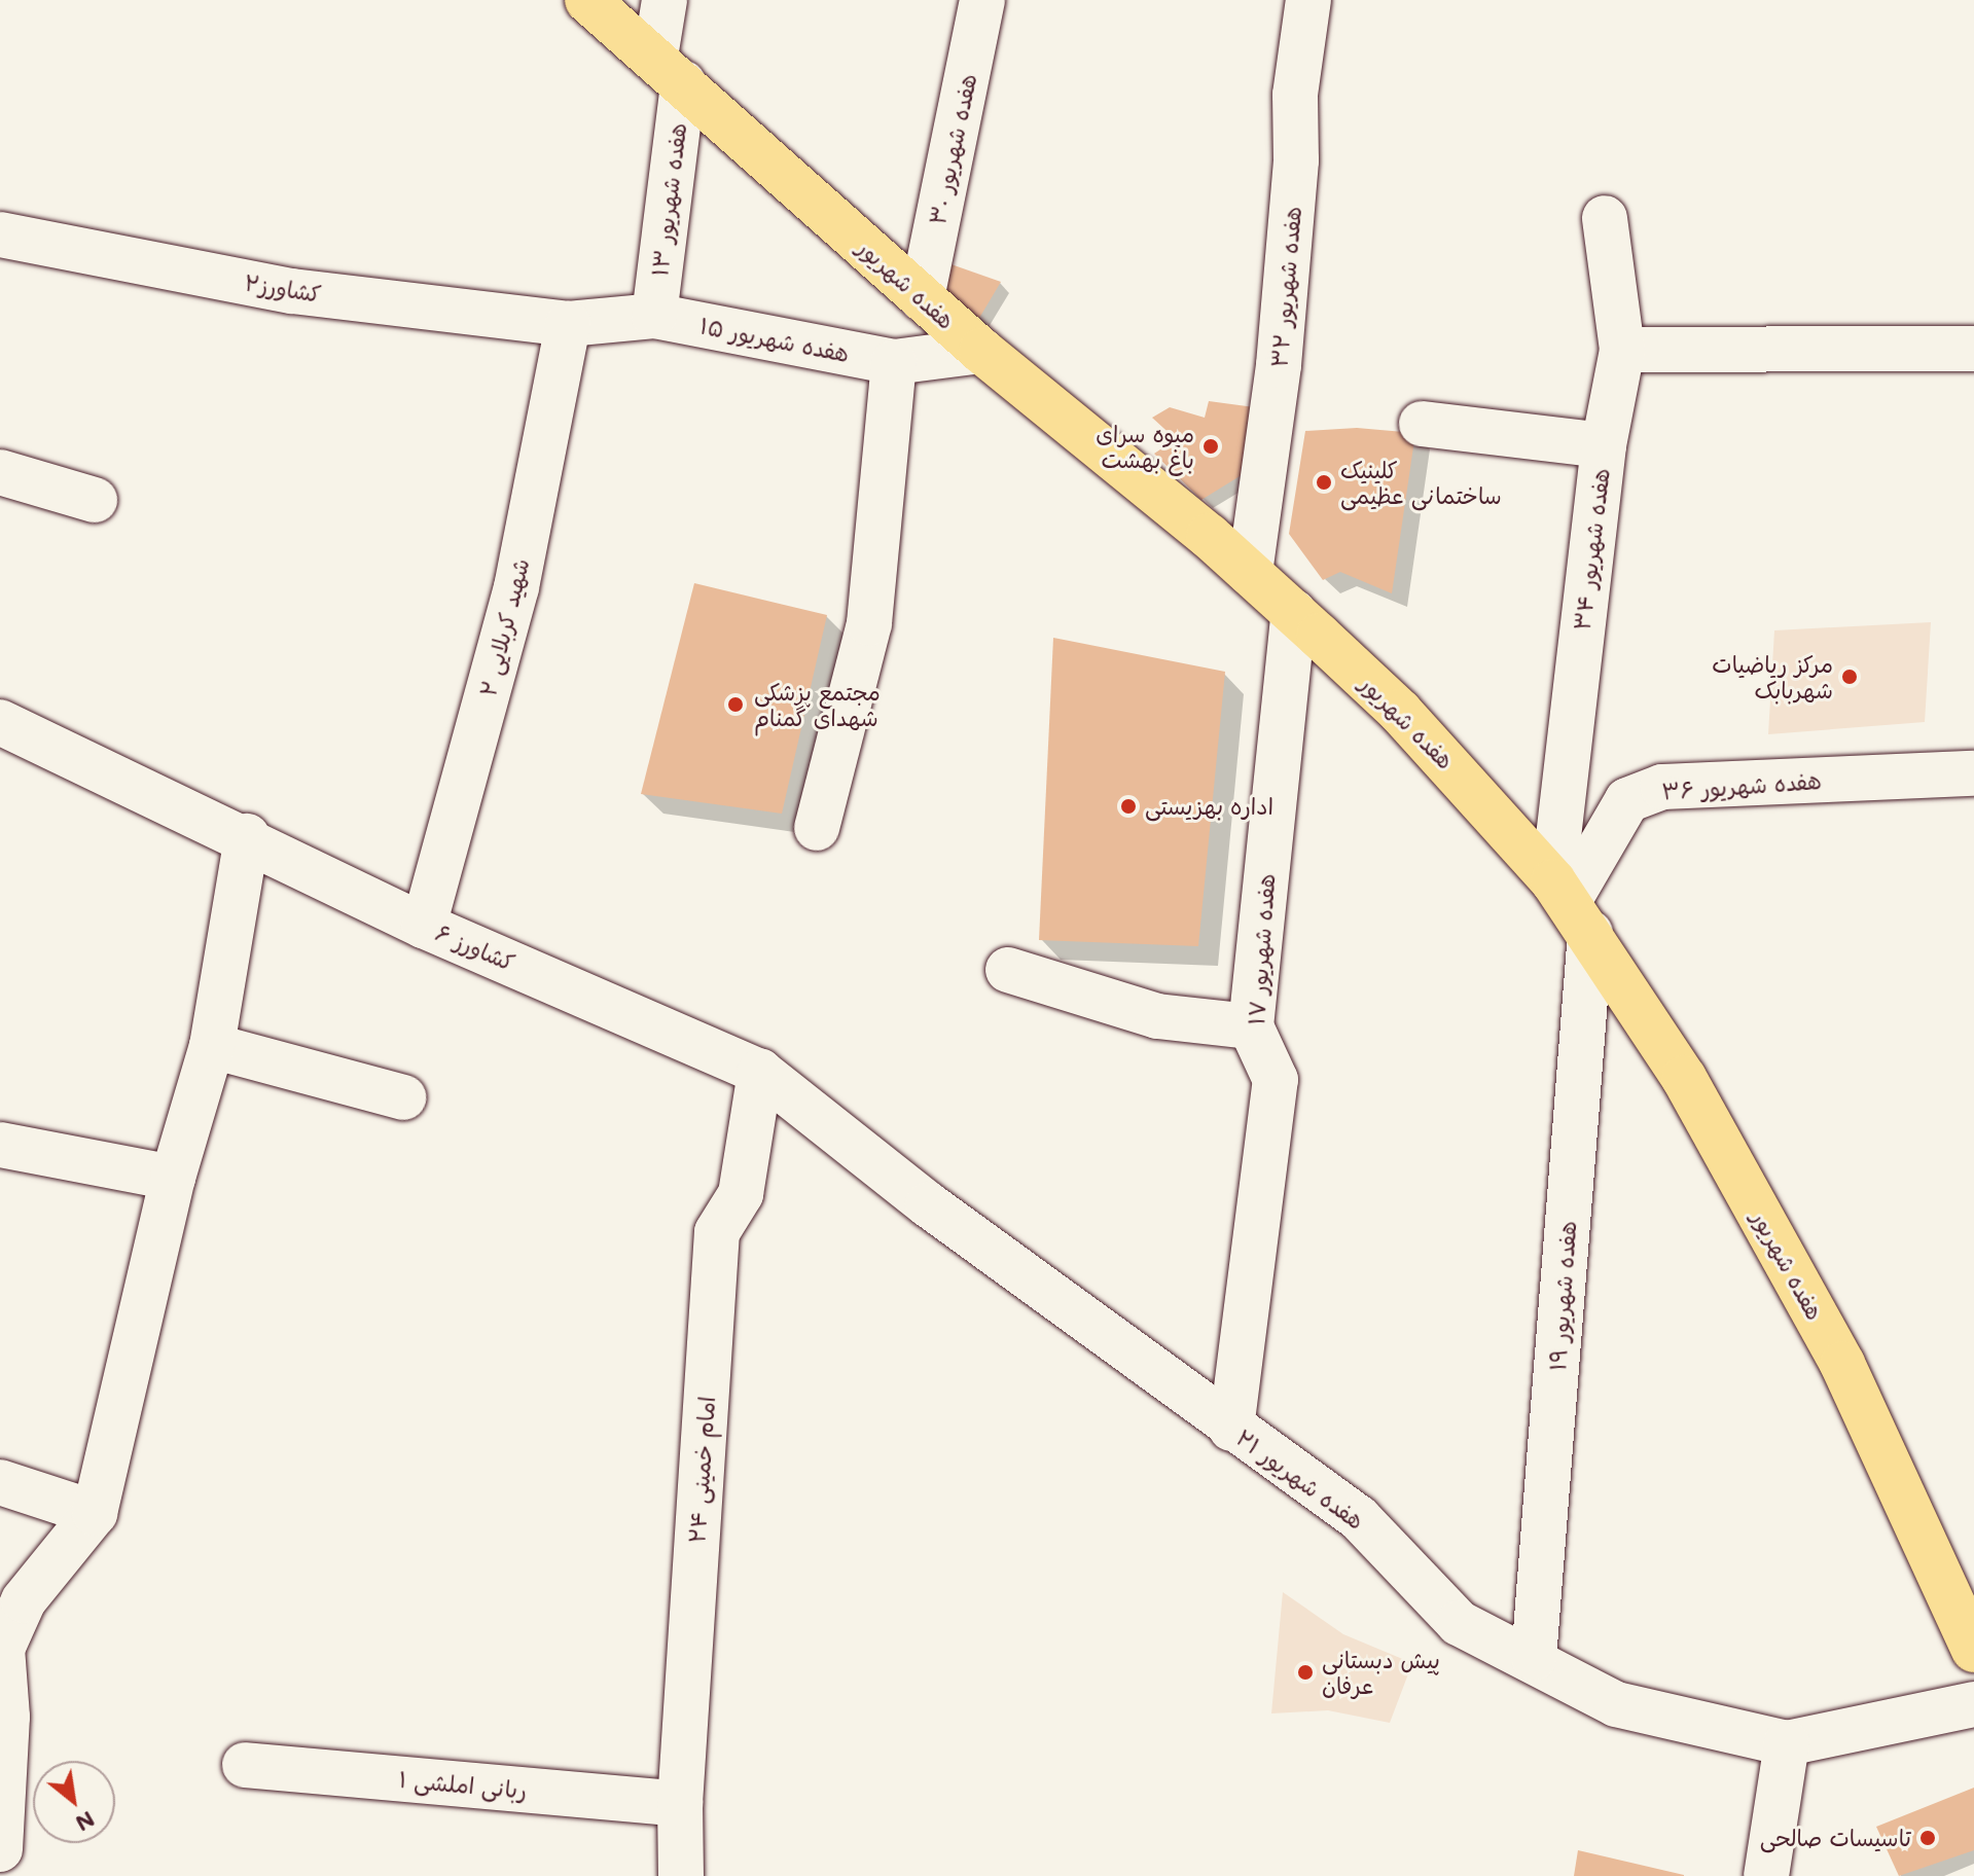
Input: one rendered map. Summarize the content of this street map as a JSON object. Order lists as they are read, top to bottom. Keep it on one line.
{"streets":{"main road":["هفده شهریور"],"street":["هفده شهریور ۳۰","هفده شهریور ۱۳","هفده شهریور ۳۲","کشاورز۲","هفده شهریور ۱۵","هفده شهریور ۳۴","شهید کربلایی ۲","هفده شهریور ۳۶","کشاورز ۶","هفده شهریور ۱۷","هفده شهریور ۱۹","امام خمینی ۲۴","هفده شهریور ۲۱","ربانی املشی ۱"]},"crossings":[["هفده شهریور ۳۰","هفده شهریور"],["هفده شهریور ۱۳","هفده شهریور"],["هفده شهریور ۱۳","هفده شهریور ۱۵"],["هفده شهریور","هفده شهریور ۳۲"],["هفده شهریور","هفده شهریور ۱۵"],["هفده شهریور","هفده شهریور ۳۴"],["هفده شهریور","هفده شهریور ۳۶"],["هفده شهریور","هفده شهریور ۱۷"],["هفده شهریور","هفده شهریور ۱۹"],["کشاورز۲","هفده شهریور ۱۵"],["کشاورز۲","شهید کربلایی ۲"],["هفده شهریور ۱۵","شهید کربلایی ۲"],["هفده شهریور ۳۴","هفده شهریور ۳۶"],["هفده شهریور ۳۴","هفده شهریور ۱۹"],["شهید کربلایی ۲","کشاورز ۶"],["هفده شهریور ۳۶","هفده شهریور ۱۹"],["کشاورز ۶","امام خمینی ۲۴"],["کشاورز ۶","هفده شهریور ۲۱"],["هفده شهریور ۱۷","هفده شهریور ۲۱"],["هفده شهریور ۱۹","هفده شهریور ۲۱"],["امام خمینی ۲۴","ربانی املشی ۱"]],"places":["میوه سرای باغ بهشت","کلینیک ساختمانی عظیمی","مرکز ریاضیات شهربابک","مجتمع پزشکی شهدای گمنام","اداره بهزیستی","پیش دبستانی عرفان","تاسیسات صالحی"],"north":"bottom right"}
